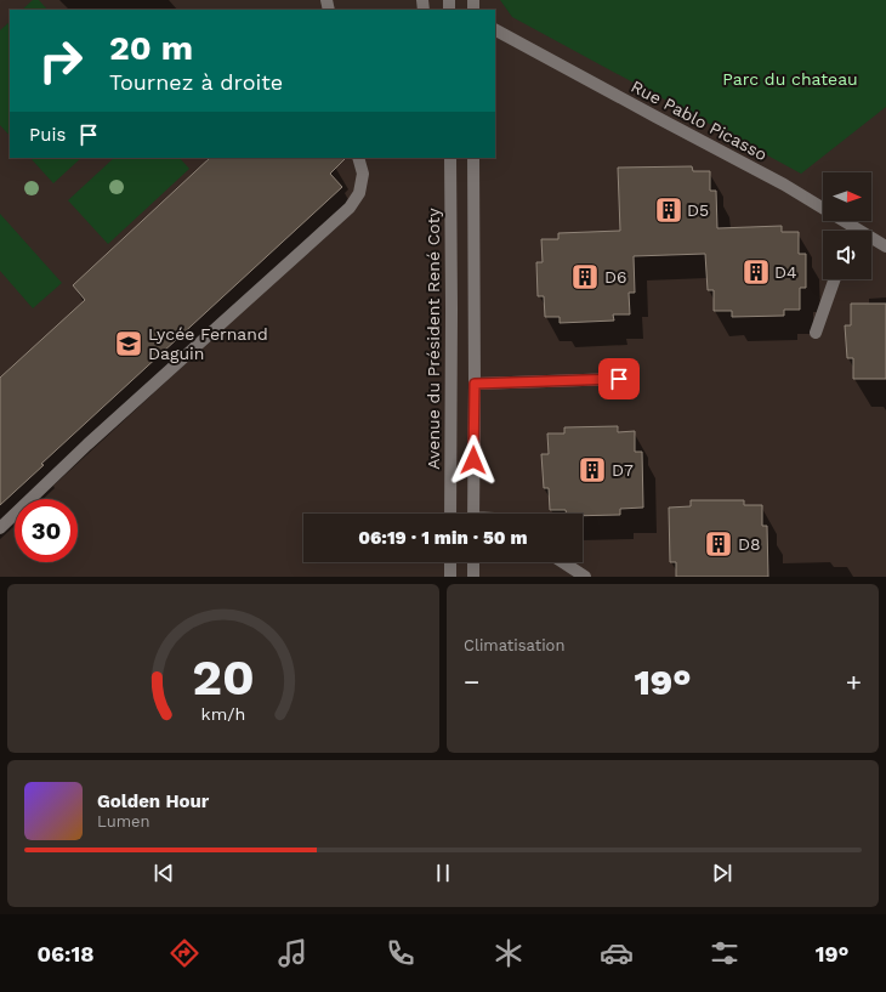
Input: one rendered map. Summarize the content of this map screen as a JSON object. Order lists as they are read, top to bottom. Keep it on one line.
{"streets":{"street":["Rue Pablo Picasso","Avenue du Président René Coty"]},"parks":["Parc du chateau"],"places":{"building":["D5","D4","D6","D7","D8"],"school or university":["Lycée Fernand Daguin"]},"north":"right","page":{"turn":["20 m","Tournez à droite"],"then":"Puis","limit":"30","trip":"06:19 · 1 min · 50 m","tile":"Climatisation","heat":["−","19°","+"],"song":["Golden Hour","Lumen"],"tabs":["06:18","19°"],"gauge":["20","km/h"]}}
